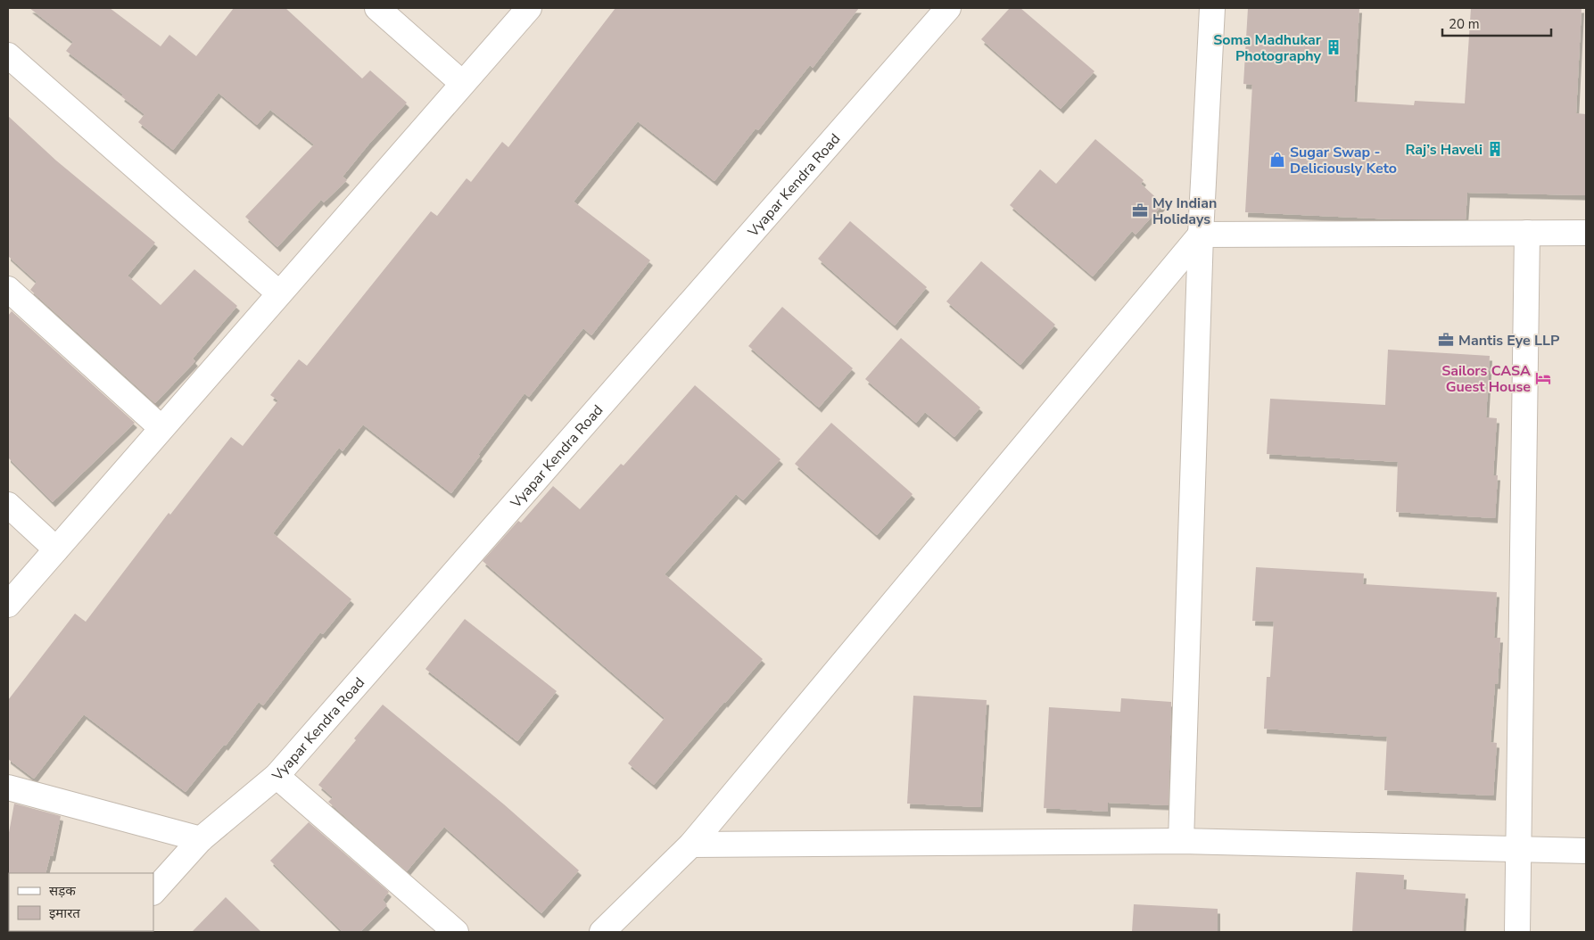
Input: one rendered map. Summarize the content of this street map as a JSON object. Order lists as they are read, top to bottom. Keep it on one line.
{"streets":{"street":["Vyapar Kendra Road"]},"places":{"building":["Soma Madhukar Photography","Raj’s Haveli"],"shop":["Sugar Swap - Deliciously Keto"],"office":["My Indian Holidays","Mantis Eye LLP"],"hotel":["Sailors CASA Guest House"]},"legend":["सड़क","इमारत"],"scale_bar":"20 m"}
